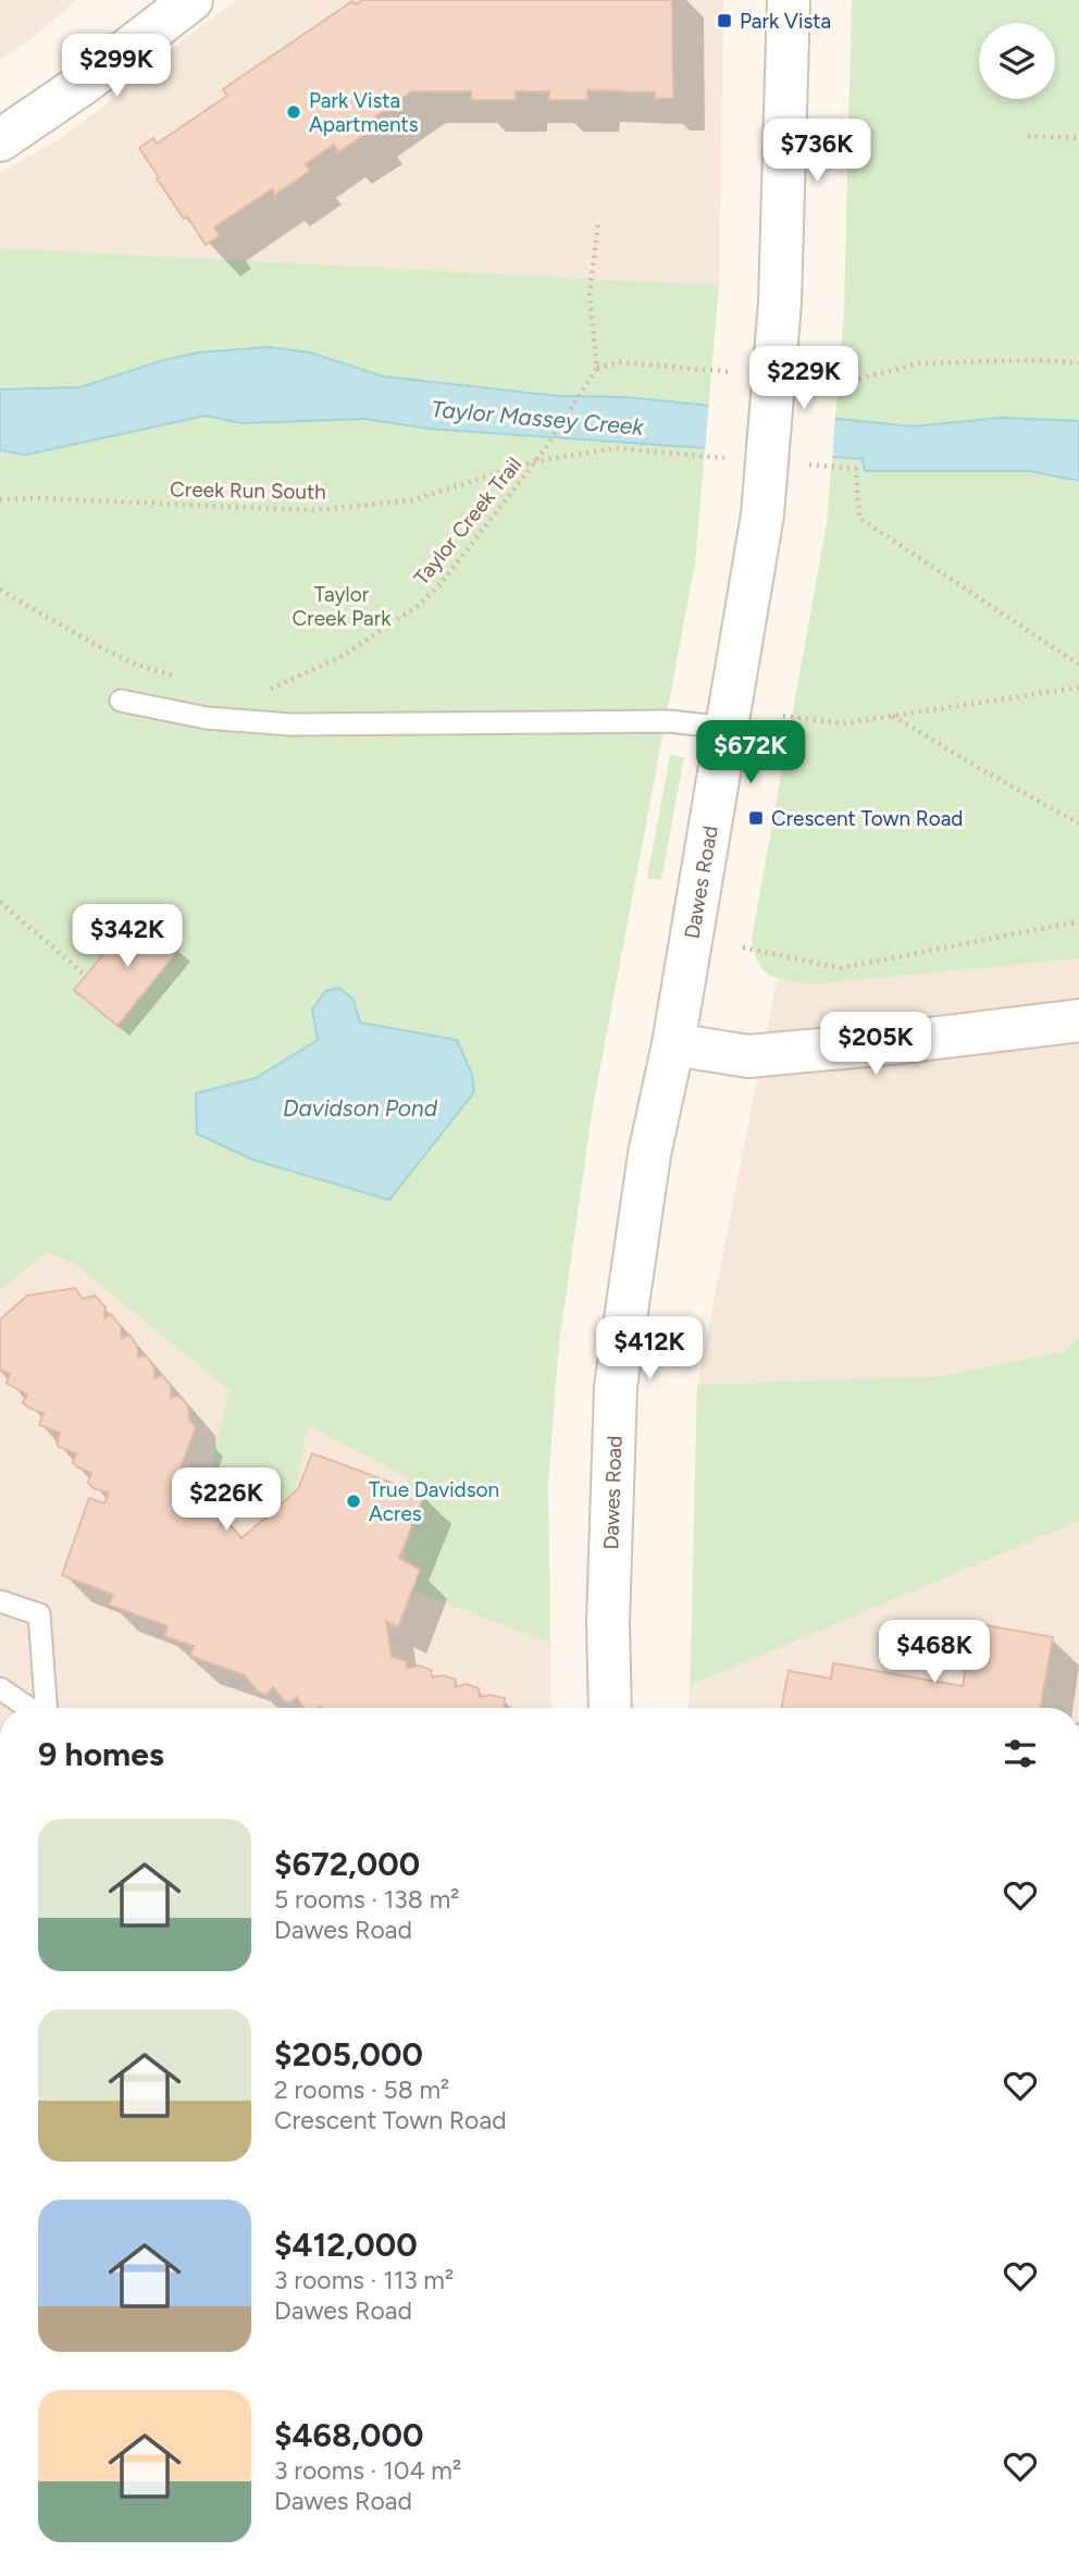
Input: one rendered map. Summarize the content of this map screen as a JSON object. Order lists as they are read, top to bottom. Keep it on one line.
{"streets":{"street":["Dawes Road"],"path":["Creek Run South","Taylor Creek Trail"]},"crossings":[["Creek Run South","Taylor Creek Trail"]],"water":["Taylor Massey Creek","Davidson Pond"],"parks":["Taylor Creek Park"],"places":{"transit":["Park Vista","Crescent Town Road"],"other":["Park Vista Apartments","True Davidson Acres"]},"page":{"price":["$299K","$736K","$229K","$672K","$342K","$205K","$412K","$226K","$468K"],"heading":"9 homes","list":[{"name":"$672,000","note":"5 rooms · 138 m² · Dawes Road"},{"name":"$205,000","note":"2 rooms · 58 m² · Crescent Town Road"},{"name":"$412,000","note":"3 rooms · 113 m² · Dawes Road"},{"name":"$468,000","note":"3 rooms · 104 m² · Dawes Road"}]}}
